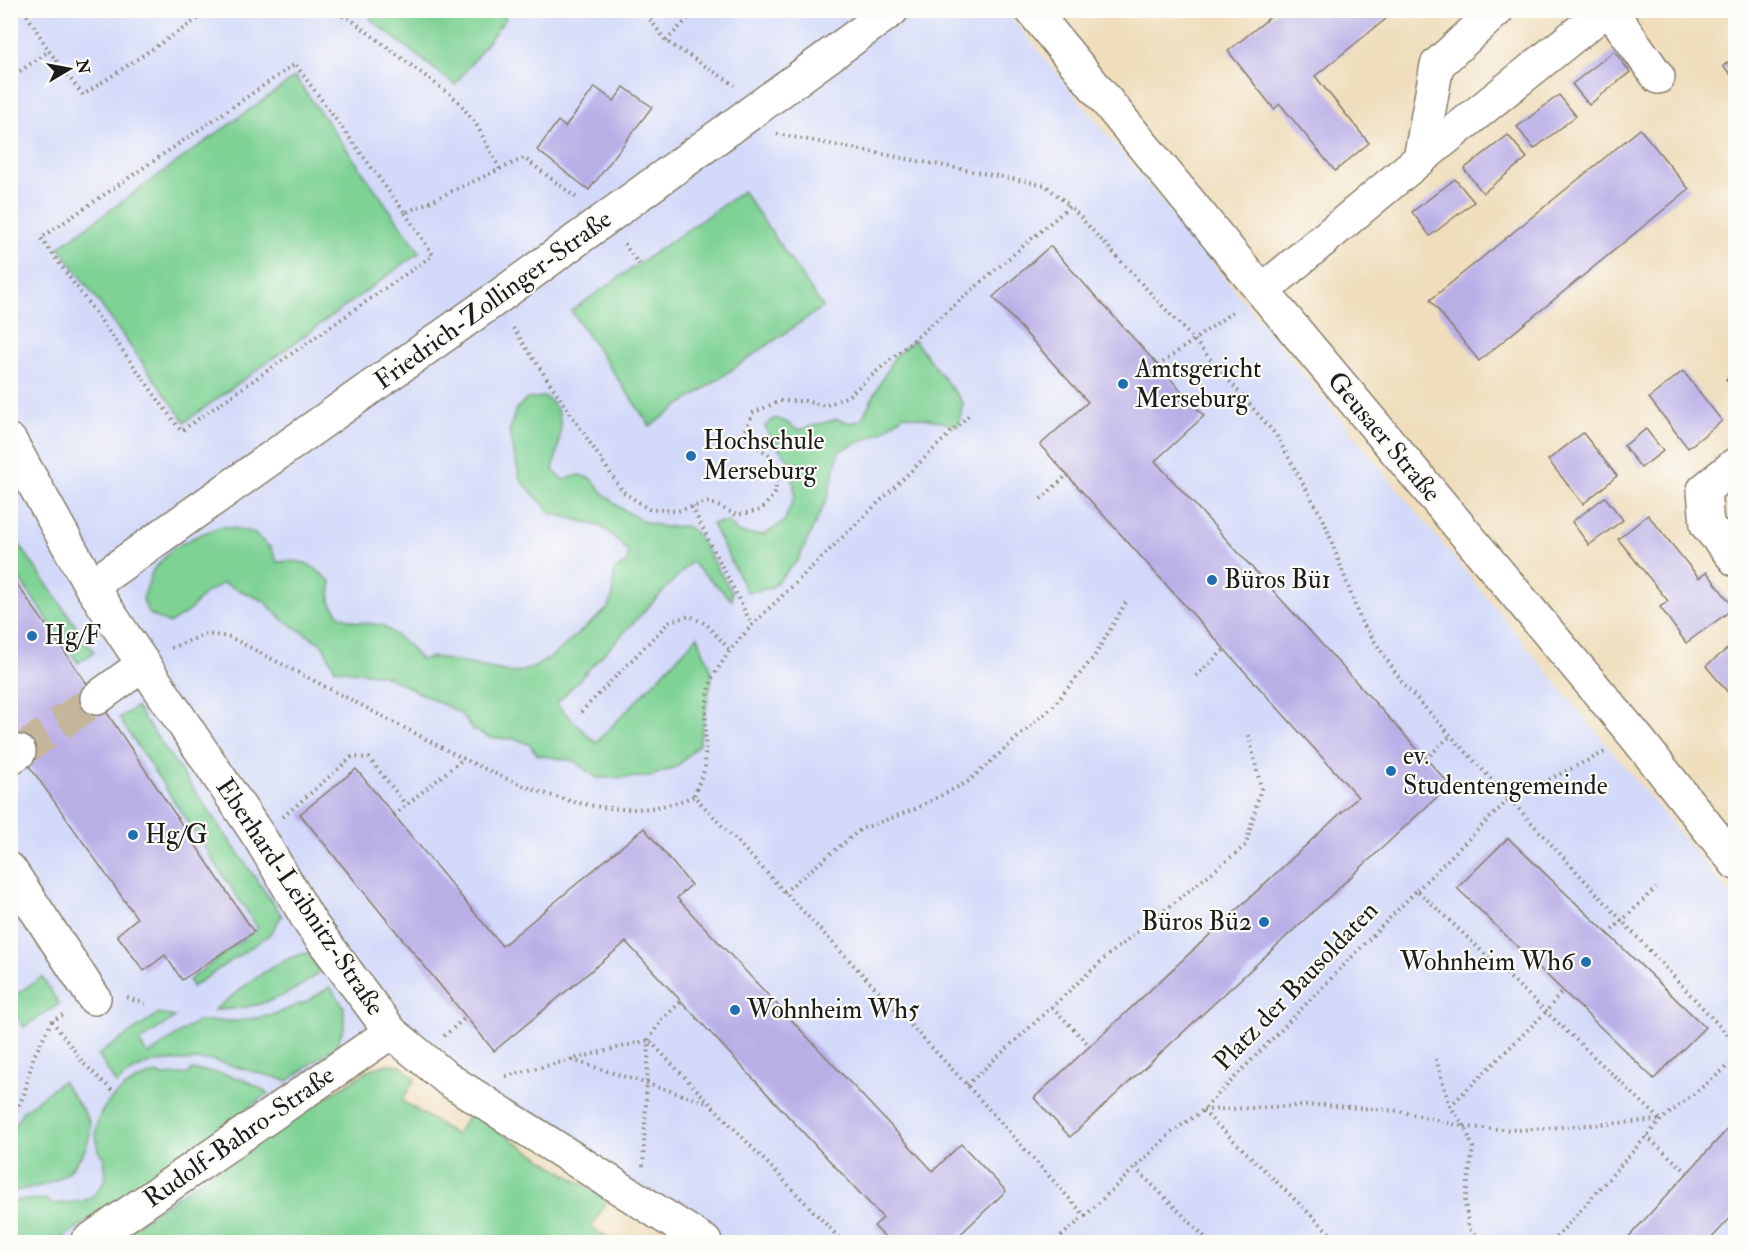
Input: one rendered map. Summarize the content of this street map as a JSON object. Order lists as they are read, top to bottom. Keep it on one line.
{"streets":{"street":["Friedrich-Zollinger-Straße","Geusaer Straße","Eberhard-Leibnitz-Straße","Rudolf-Bahro-Straße"],"path":["Platz der Bausoldaten"]},"crossings":[["Friedrich-Zollinger-Straße","Eberhard-Leibnitz-Straße"],["Geusaer Straße","Platz der Bausoldaten"],["Eberhard-Leibnitz-Straße","Rudolf-Bahro-Straße"]],"places":["Amtsgericht Merseburg","Hochschule Merseburg","Büros Bü1","Hg/F","ev. Studentengemeinde","Hg/G","Büros Bü2","Wohnheim Wh6","Wohnheim Wh5"],"north":"right"}
